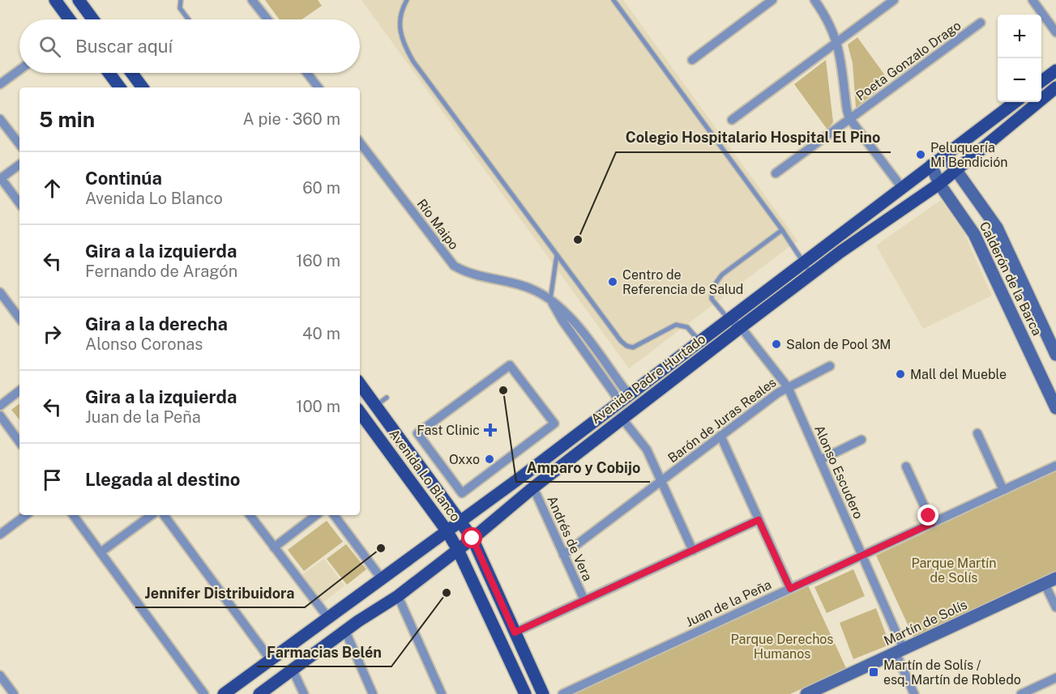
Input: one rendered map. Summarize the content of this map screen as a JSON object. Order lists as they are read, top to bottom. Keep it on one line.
{"streets":{"main road":["Avenida Padre Hurtado","Avenida Lo Blanco"],"street":["Poeta Gonzalo Drago","Río Maipo","Calderón de la Barca","Barón de Juras Reales","Alonso Escudero","Andrés de Vera","Juan de la Peña","Martín de Solís"]},"crossings":[["Río Maipo","Avenida Padre Hurtado"],["Calderón de la Barca","Avenida Padre Hurtado"],["Avenida Padre Hurtado","Alonso Escudero"],["Avenida Padre Hurtado","Avenida Lo Blanco"],["Avenida Padre Hurtado","Andrés de Vera"],["Barón de Juras Reales","Alonso Escudero"],["Barón de Juras Reales","Andrés de Vera"],["Alonso Escudero","Juan de la Peña"],["Alonso Escudero","Martín de Solís"]],"parks":["Parque Martín de Solís","Parque Derechos Humanos"],"places":{"other":["Peluquería Mi Bendición","Colegio Hospitalario Hospital El Pino","Centro de Referencia de Salud","Salon de Pool 3M","Mall del Mueble","Amparo y Cobijo","Oxxo","Jennifer Distribuidora","Farmacias Belén"],"health":["Fast Clinic"],"transit":["Martín de Solís / esq. Martín de Robledo"]},"page":{"map_buttons":["+","−"],"search":"Buscar aquí","heading":["5 min","A pie · 360 m"],"list":[["Continúa","Avenida Lo Blanco","60 m"],["Gira a la izquierda","Fernando de Aragón","160 m"],["Gira a la derecha","Alonso Coronas","40 m"],["Gira a la izquierda","Juan de la Peña","100 m"],"Llegada al destino"]}}
